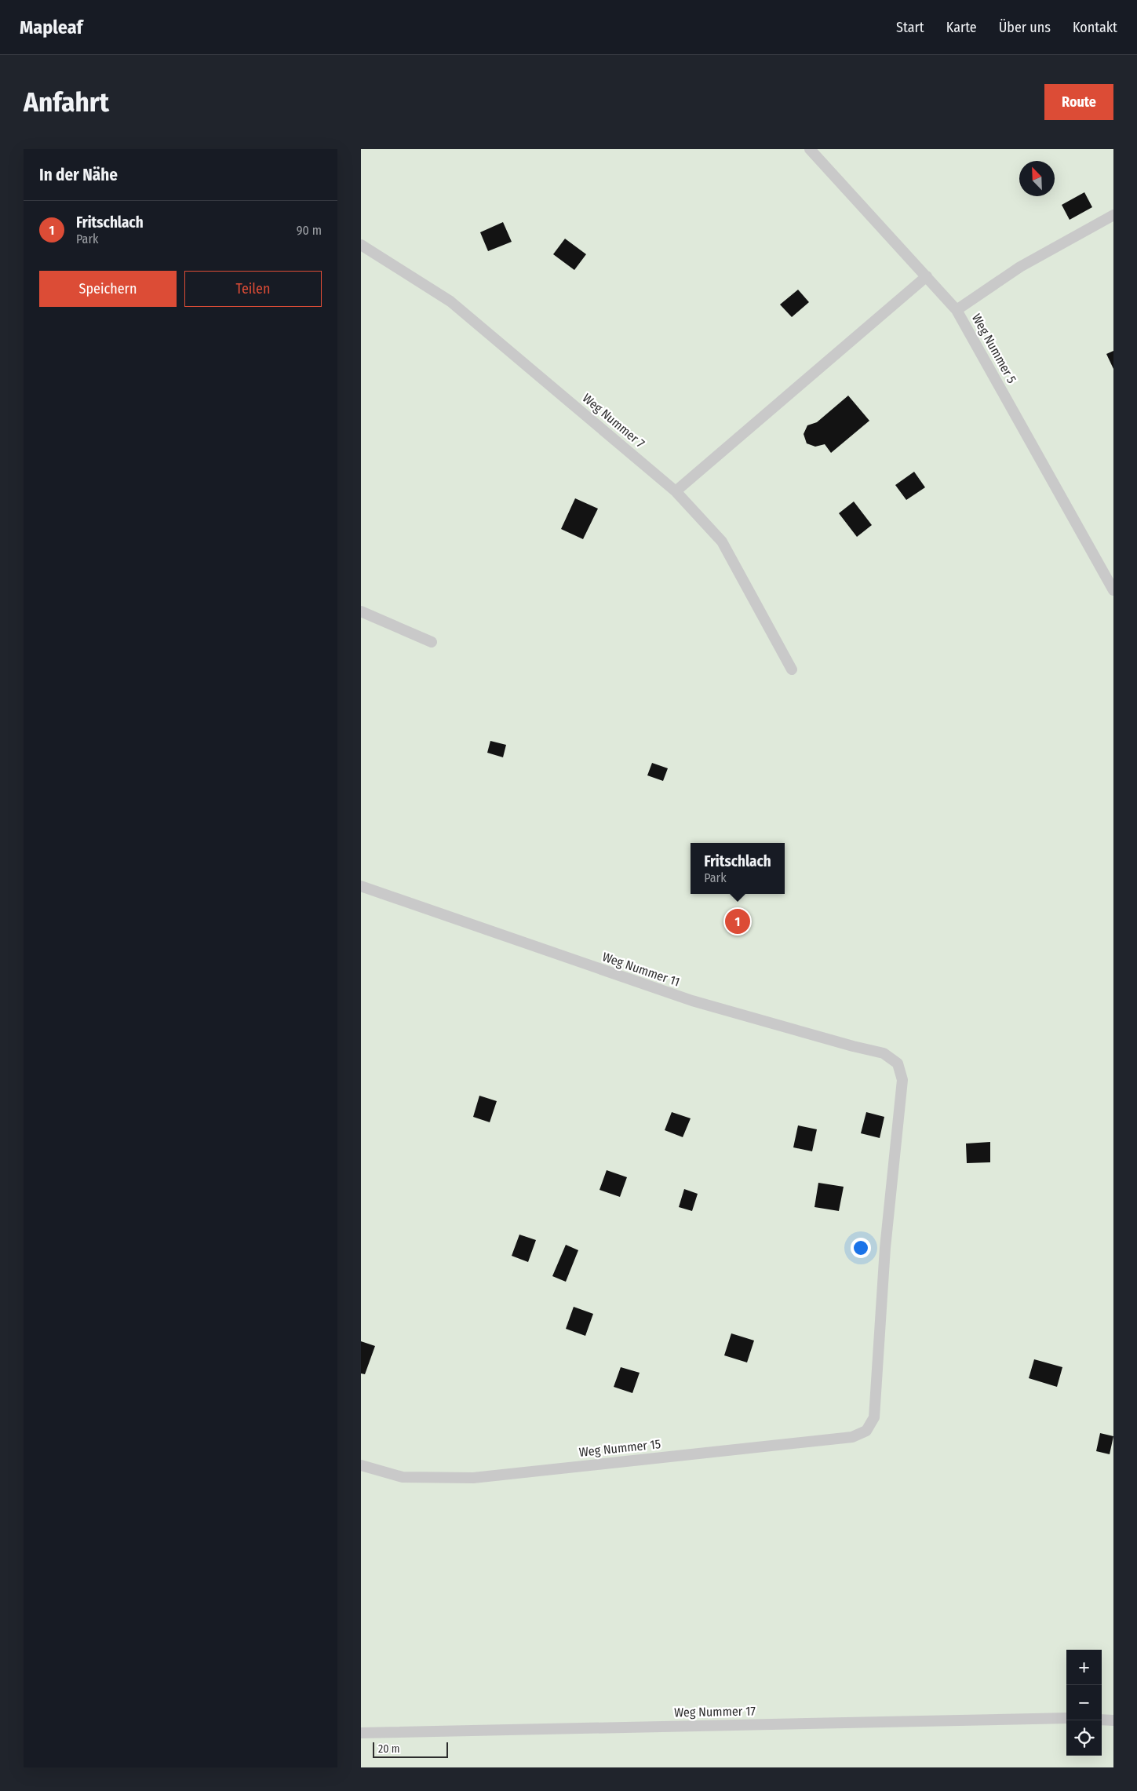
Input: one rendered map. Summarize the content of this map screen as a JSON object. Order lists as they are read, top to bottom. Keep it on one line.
{"streets":{"lane":["Weg Nummer 5","Weg Nummer 7","Weg Nummer 11","Weg Nummer 15","Weg Nummer 17"]},"crossings":[["Weg Nummer 11","Weg Nummer 15"]],"scale_bar":"20 m","north":"top left","page":{"header":"Mapleaf","nav":["Start","Karte","Über uns","Kontakt"],"buttons":["Route",["Speichern","Teilen"]],"title":"Anfahrt","heading":"In der Nähe","list":[{"mark":"1","name":"Fritschlach","note":"Park","value":"90 m"}],"popup":["Fritschlach","Park"],"pins":"1","map_buttons":["+","−"],"scale":"20 m"}}
